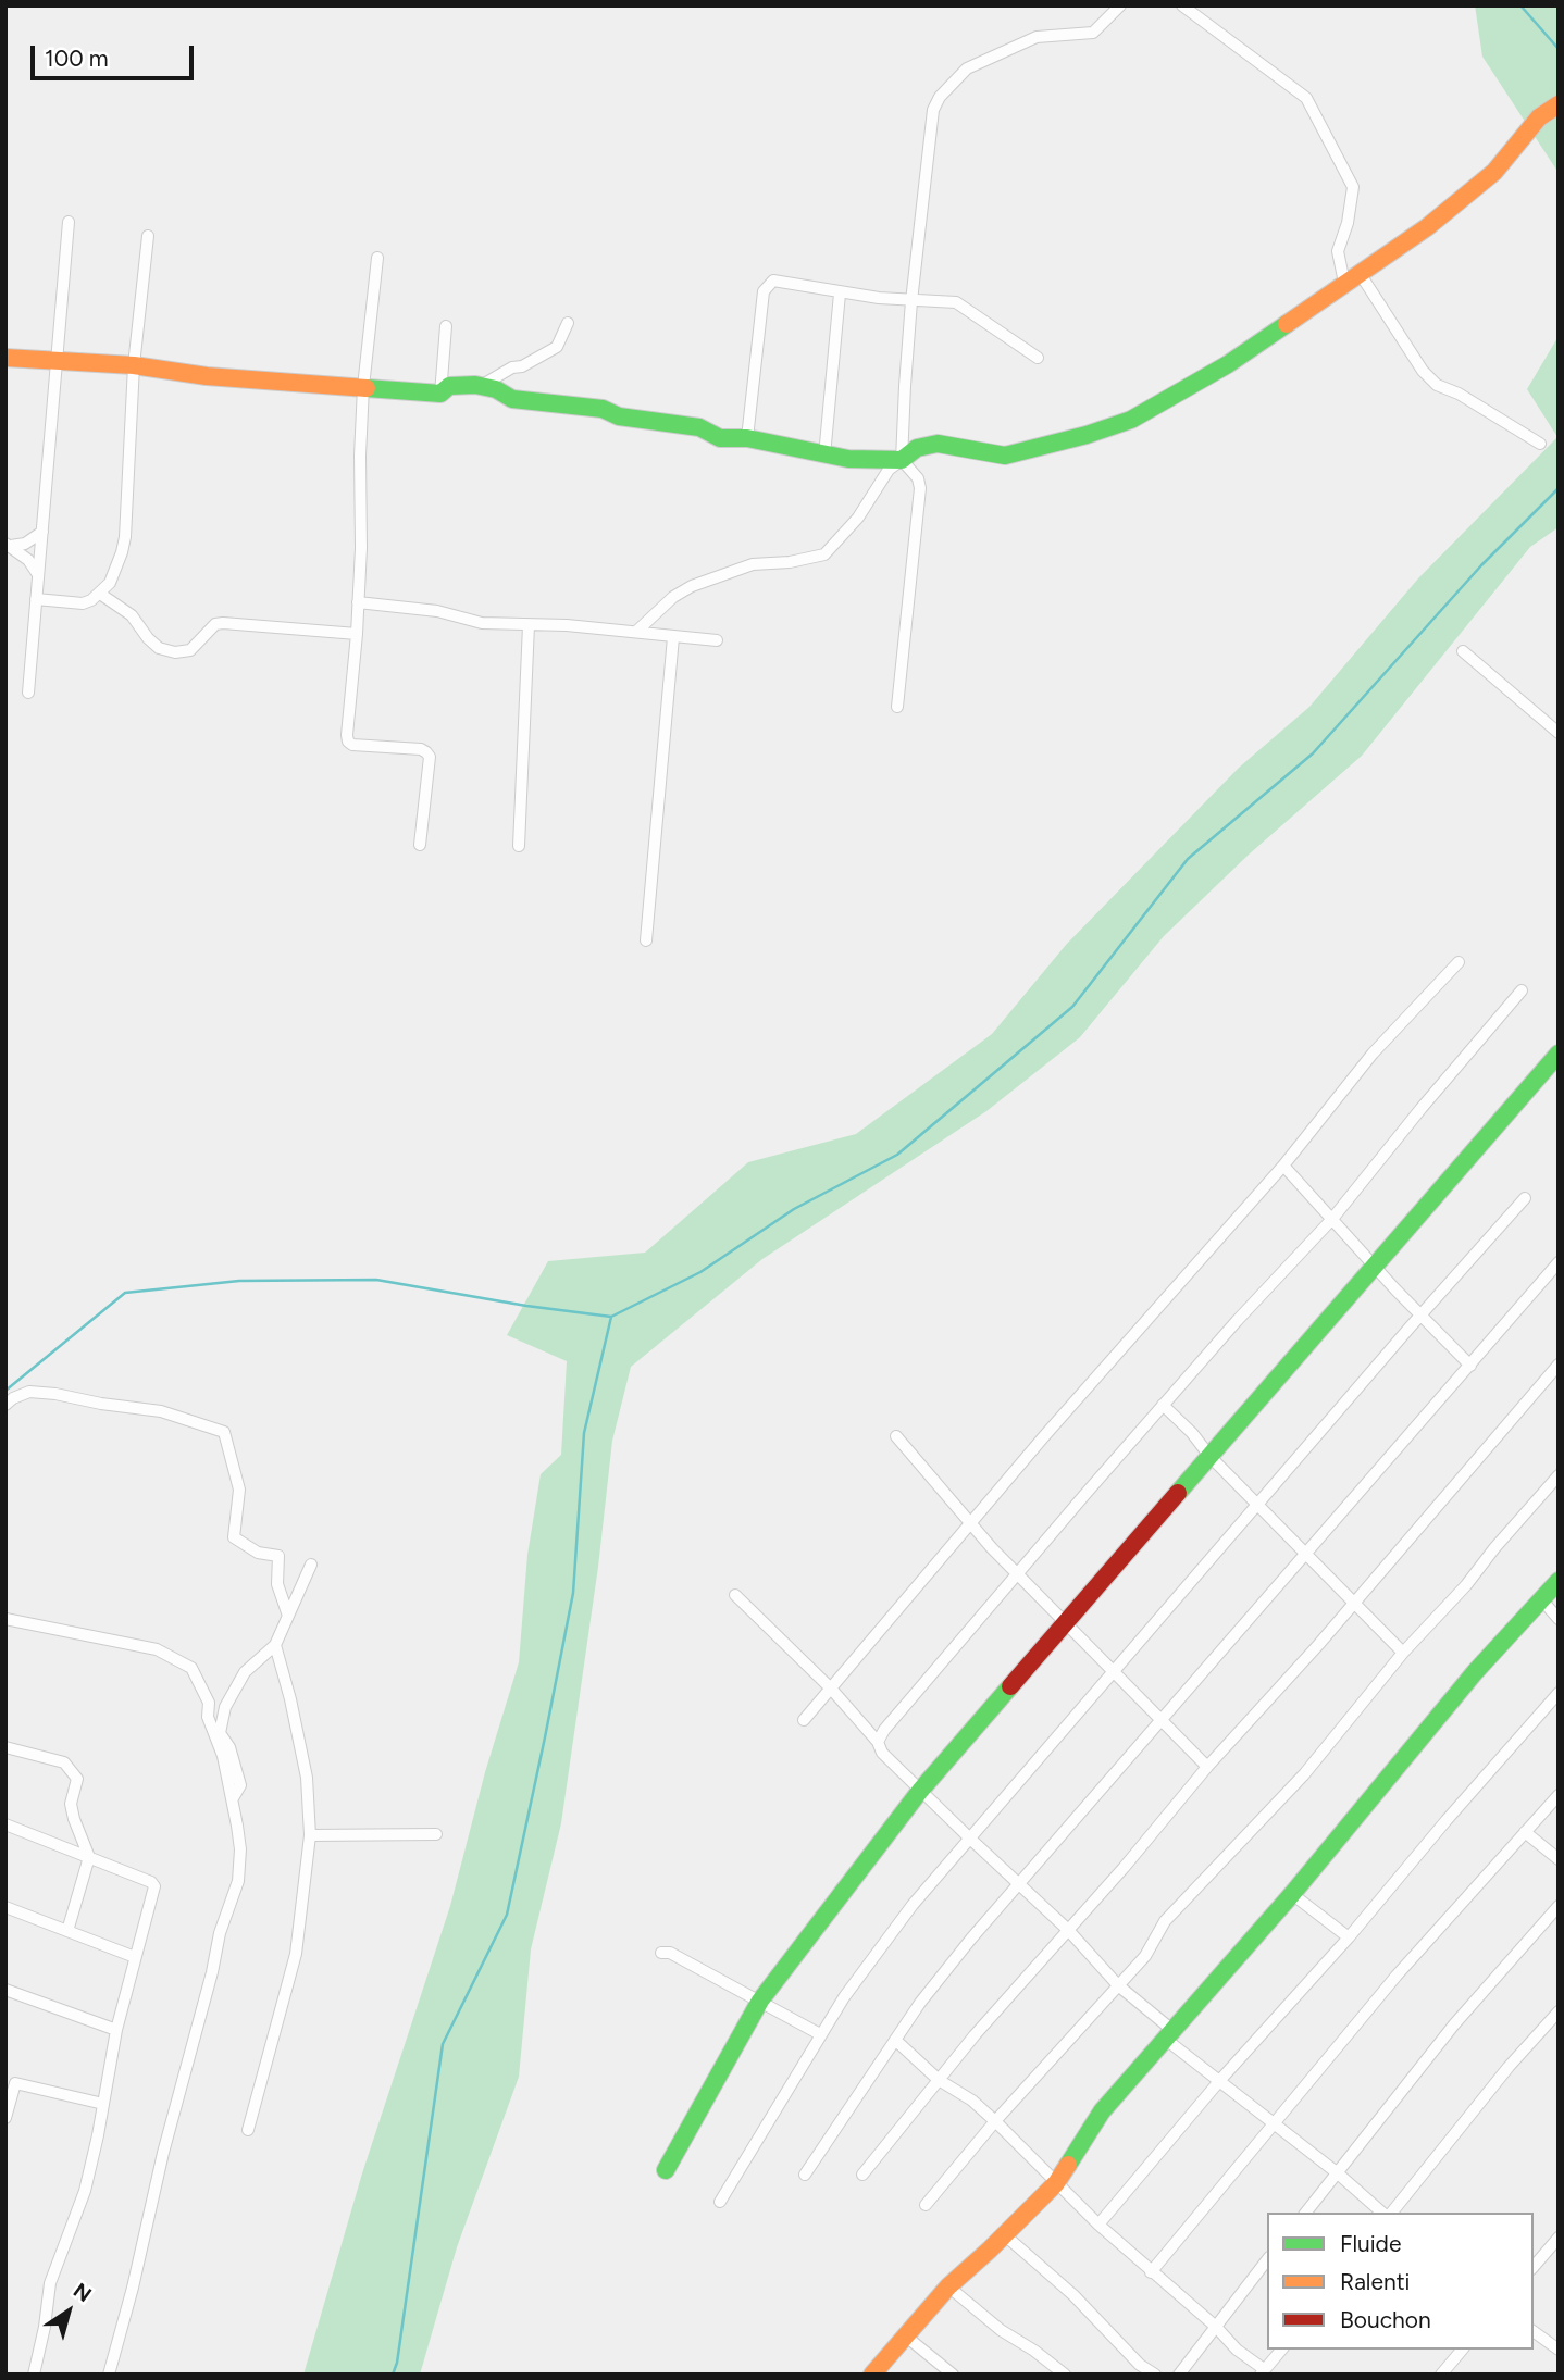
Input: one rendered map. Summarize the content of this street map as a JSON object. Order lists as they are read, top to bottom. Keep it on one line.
{"legend":["Fluide","Ralenti","Bouchon"],"scale_bar":"100 m","north":"top right"}
